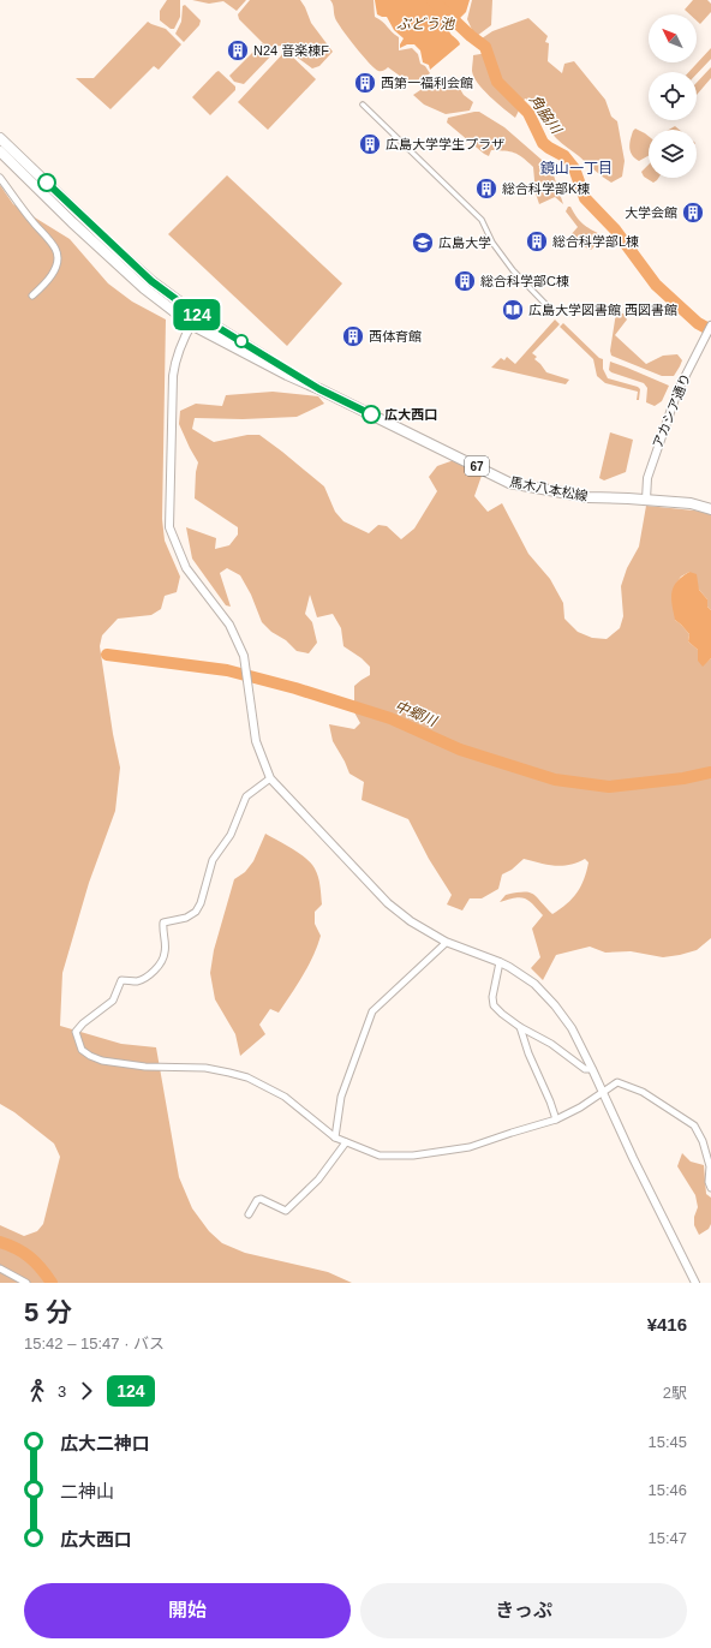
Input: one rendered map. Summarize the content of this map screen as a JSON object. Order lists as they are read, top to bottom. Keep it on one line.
{"streets":{"main road":["67","馬木八本松線"],"street":["アカシア通り"]},"crossings":[["アカシア通り","馬木八本松線"]],"districts":["鏡山一丁目"],"water":["ぶどう池","角脇川","中郷川"],"places":{"building":["N24 音楽棟F","西第一福利会館","広島大学学生プラザ","総合科学部K棟","大学会館","総合科学部L棟","総合科学部C棟","西体育館"],"school or university":["広島大学"],"library":["広島大学図書館 西図書館"],"other":["広大西口"]},"lines":["bus line 124"],"north":"top left","page":{"on_map":"124","heading":["5 分","15:42 – 15:47 · バス","¥416"],"legs":["3","124","2駅"],"list":[{"name":"広大二神口","value":"15:45"},{"name":"二神山","value":"15:46"},{"name":"広大西口","value":"15:47"}],"buttons":["開始","きっぷ"]}}
